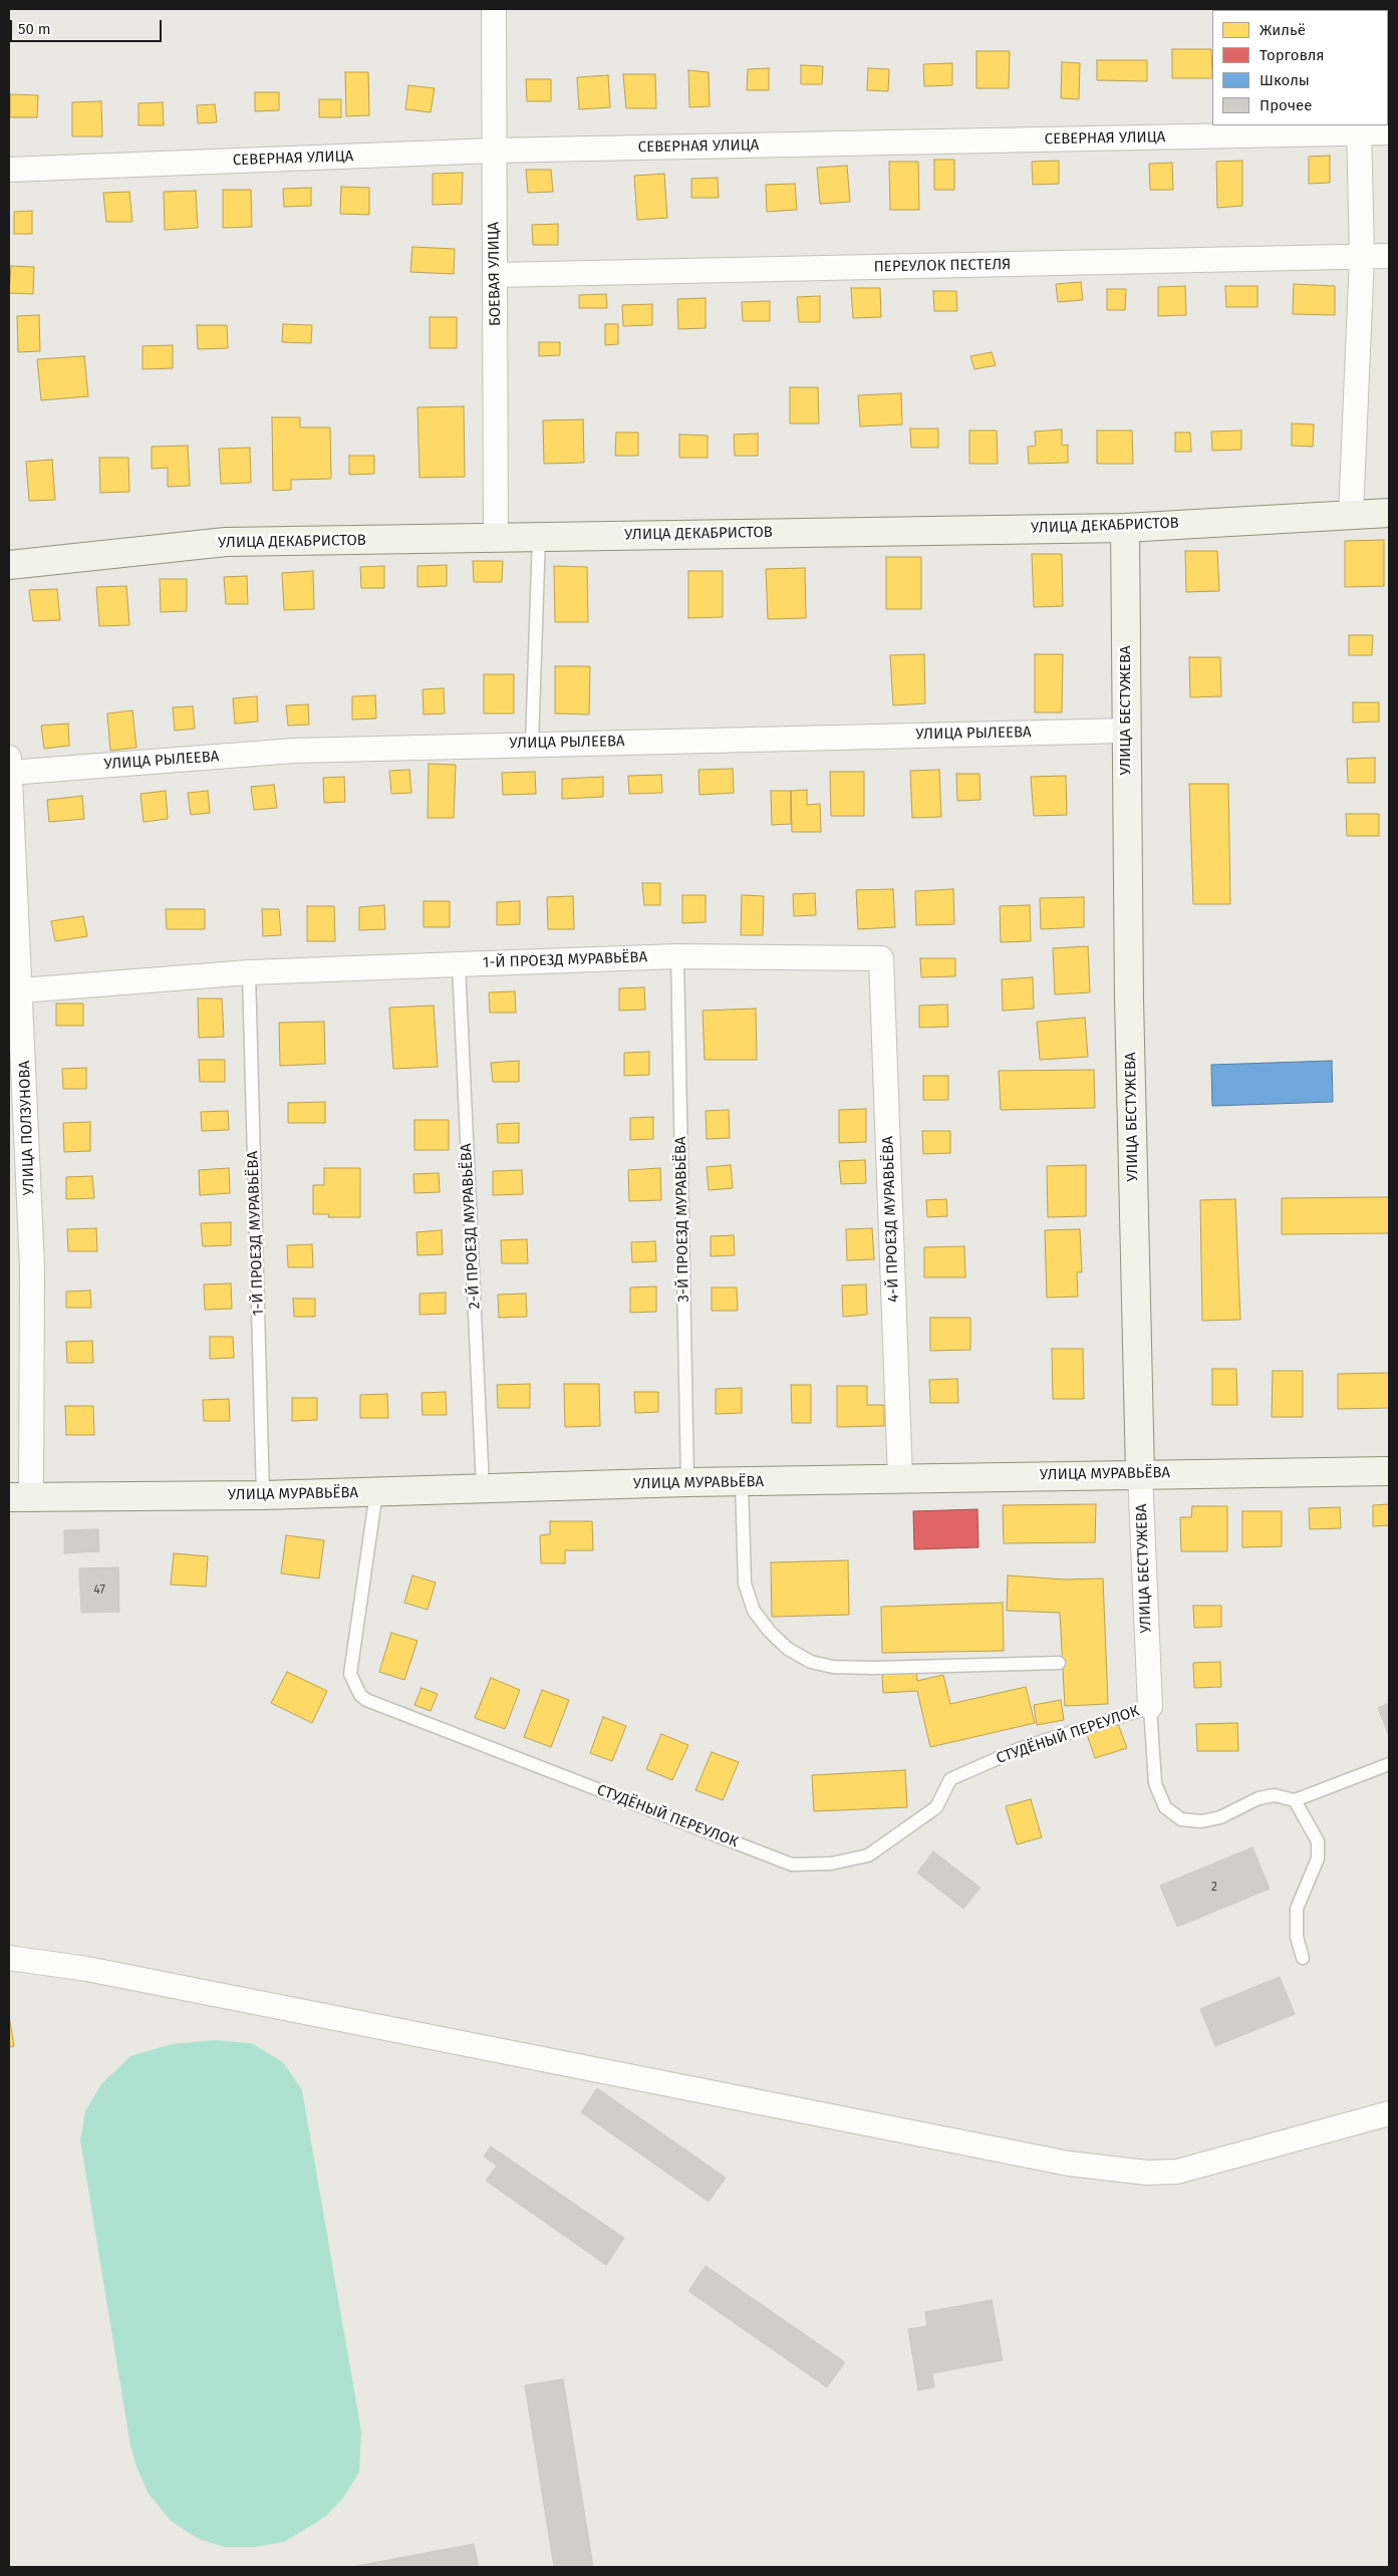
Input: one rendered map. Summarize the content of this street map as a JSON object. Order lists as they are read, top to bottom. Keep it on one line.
{"streets":{"street":["СЕВЕРНАЯ УЛИЦА","ПЕРЕУЛОК ПЕСТЕЛЯ","БОЕВАЯ УЛИЦА","УЛИЦА ДЕКАБРИСТОВ","УЛИЦА БЕСТУЖЕВА","УЛИЦА РЫЛЕЕВА","1-Й ПРОЕЗД МУРАВЬЁВА","УЛИЦА ПОЛЗУНОВА","4-Й ПРОЕЗД МУРАВЬЁВА","УЛИЦА МУРАВЬЁВА"],"lane":["3-Й ПРОЕЗД МУРАВЬЁВА","2-Й ПРОЕЗД МУРАВЬЁВА","СТУДЁНЫЙ ПЕРЕУЛОК"]},"crossings":[["СЕВЕРНАЯ УЛИЦА","БОЕВАЯ УЛИЦА"],["ПЕРЕУЛОК ПЕСТЕЛЯ","БОЕВАЯ УЛИЦА"],["БОЕВАЯ УЛИЦА","УЛИЦА ДЕКАБРИСТОВ"],["УЛИЦА ДЕКАБРИСТОВ","УЛИЦА БЕСТУЖЕВА"],["УЛИЦА БЕСТУЖЕВА","УЛИЦА РЫЛЕЕВА"],["УЛИЦА БЕСТУЖЕВА","УЛИЦА МУРАВЬЁВА"],["УЛИЦА БЕСТУЖЕВА","СТУДЁНЫЙ ПЕРЕУЛОК"],["УЛИЦА РЫЛЕЕВА","УЛИЦА ПОЛЗУНОВА"],["1-Й ПРОЕЗД МУРАВЬЁВА","УЛИЦА ПОЛЗУНОВА"],["1-Й ПРОЕЗД МУРАВЬЁВА","3-Й ПРОЕЗД МУРАВЬЁВА"],["1-Й ПРОЕЗД МУРАВЬЁВА","4-Й ПРОЕЗД МУРАВЬЁВА"],["1-Й ПРОЕЗД МУРАВЬЁВА","2-Й ПРОЕЗД МУРАВЬЁВА"],["1-Й ПРОЕЗД МУРАВЬЁВА","УЛИЦА МУРАВЬЁВА"],["УЛИЦА ПОЛЗУНОВА","УЛИЦА МУРАВЬЁВА"],["3-Й ПРОЕЗД МУРАВЬЁВА","УЛИЦА МУРАВЬЁВА"],["4-Й ПРОЕЗД МУРАВЬЁВА","УЛИЦА МУРАВЬЁВА"],["2-Й ПРОЕЗД МУРАВЬЁВА","УЛИЦА МУРАВЬЁВА"],["УЛИЦА МУРАВЬЁВА","СТУДЁНЫЙ ПЕРЕУЛОК"]],"house_numbers":["47","2"],"legend":["Жильё","Торговля","Школы","Прочее"],"scale_bar":"50 m"}
